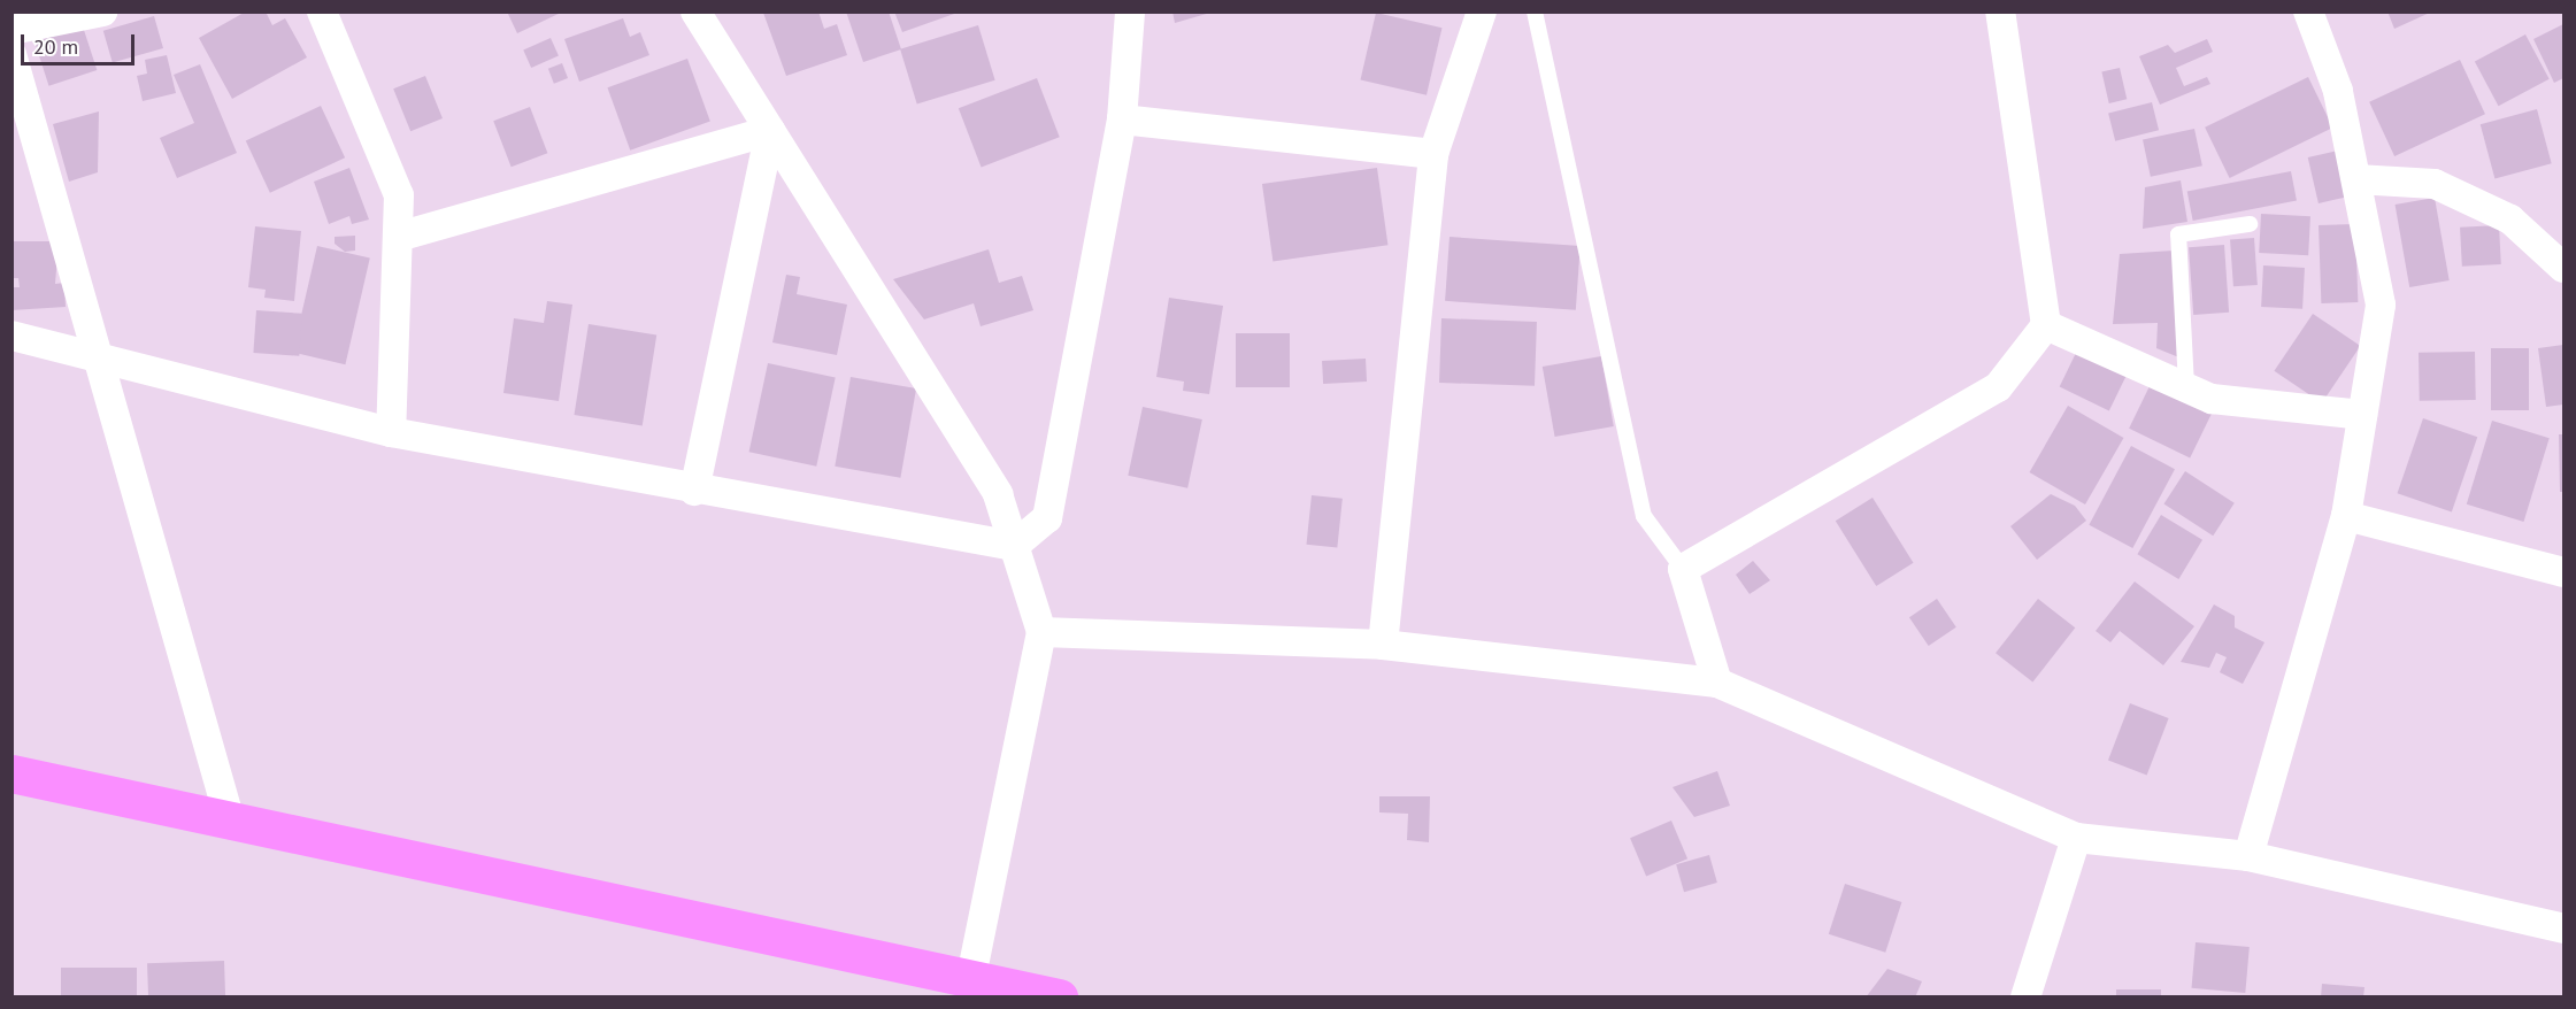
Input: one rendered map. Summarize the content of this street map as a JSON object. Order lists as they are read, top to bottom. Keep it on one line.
{"scale_bar":"20 m"}
